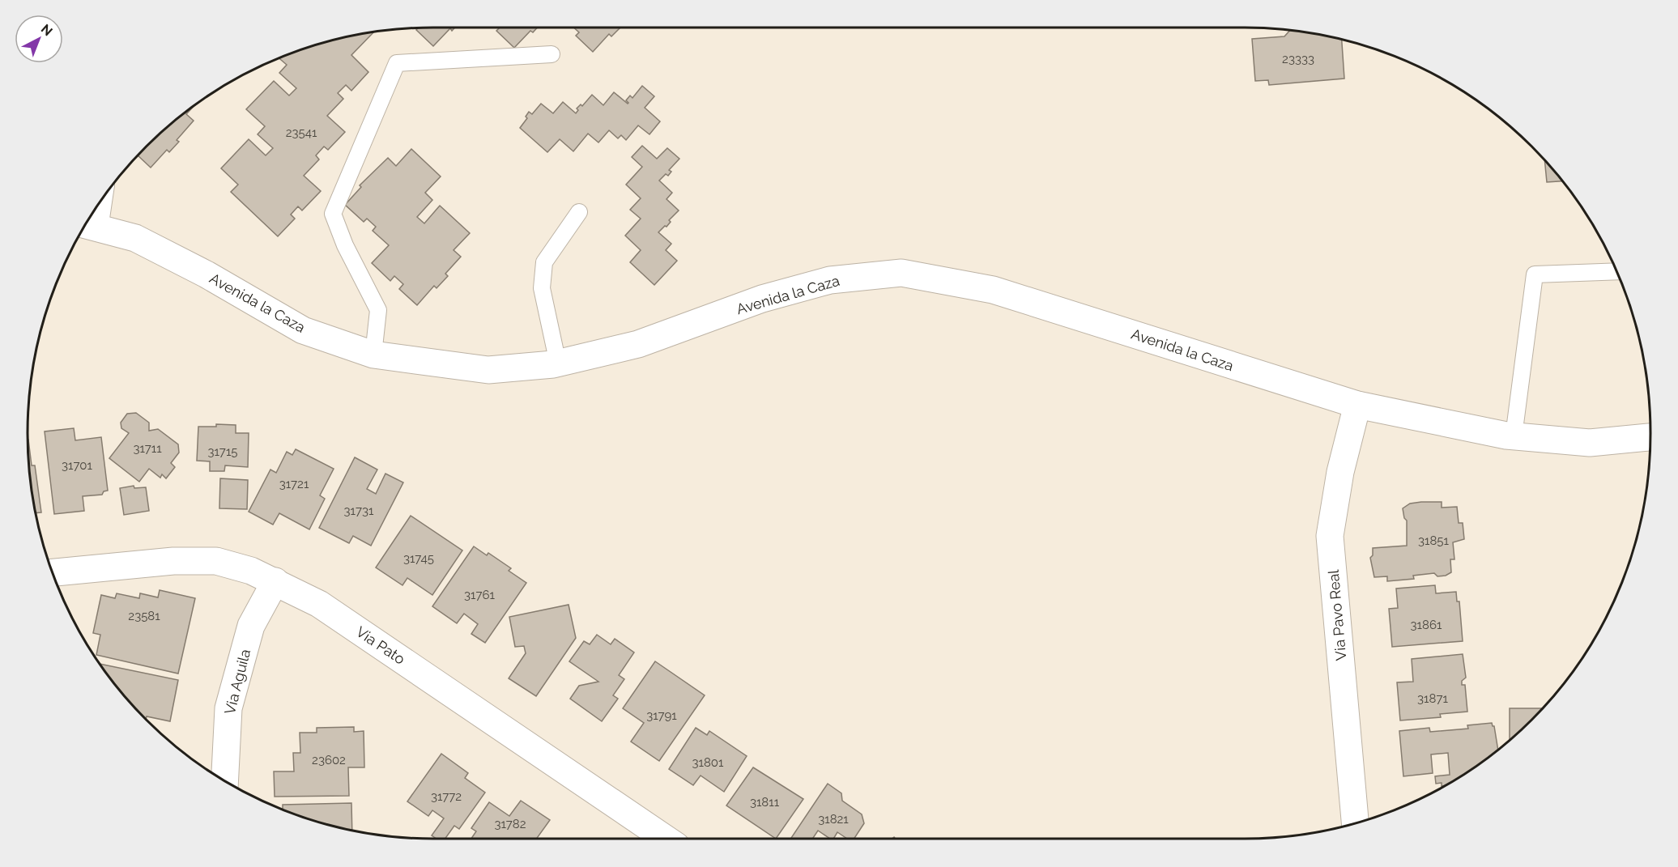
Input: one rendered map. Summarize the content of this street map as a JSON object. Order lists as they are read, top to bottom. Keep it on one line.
{"streets":{"street":["Avenida la Caza","Via Pavo Real","Via Pato","Via Aguila"]},"crossings":[["Avenida la Caza","Via Pavo Real"],["Via Pato","Via Aguila"]],"house_numbers":["23333","23541","31711","31715","31701","31721","31731","31851","31745","31761","23581","31861","31871","31791","23602","31801","31772","31811","31821","31782"],"north":"top right"}
